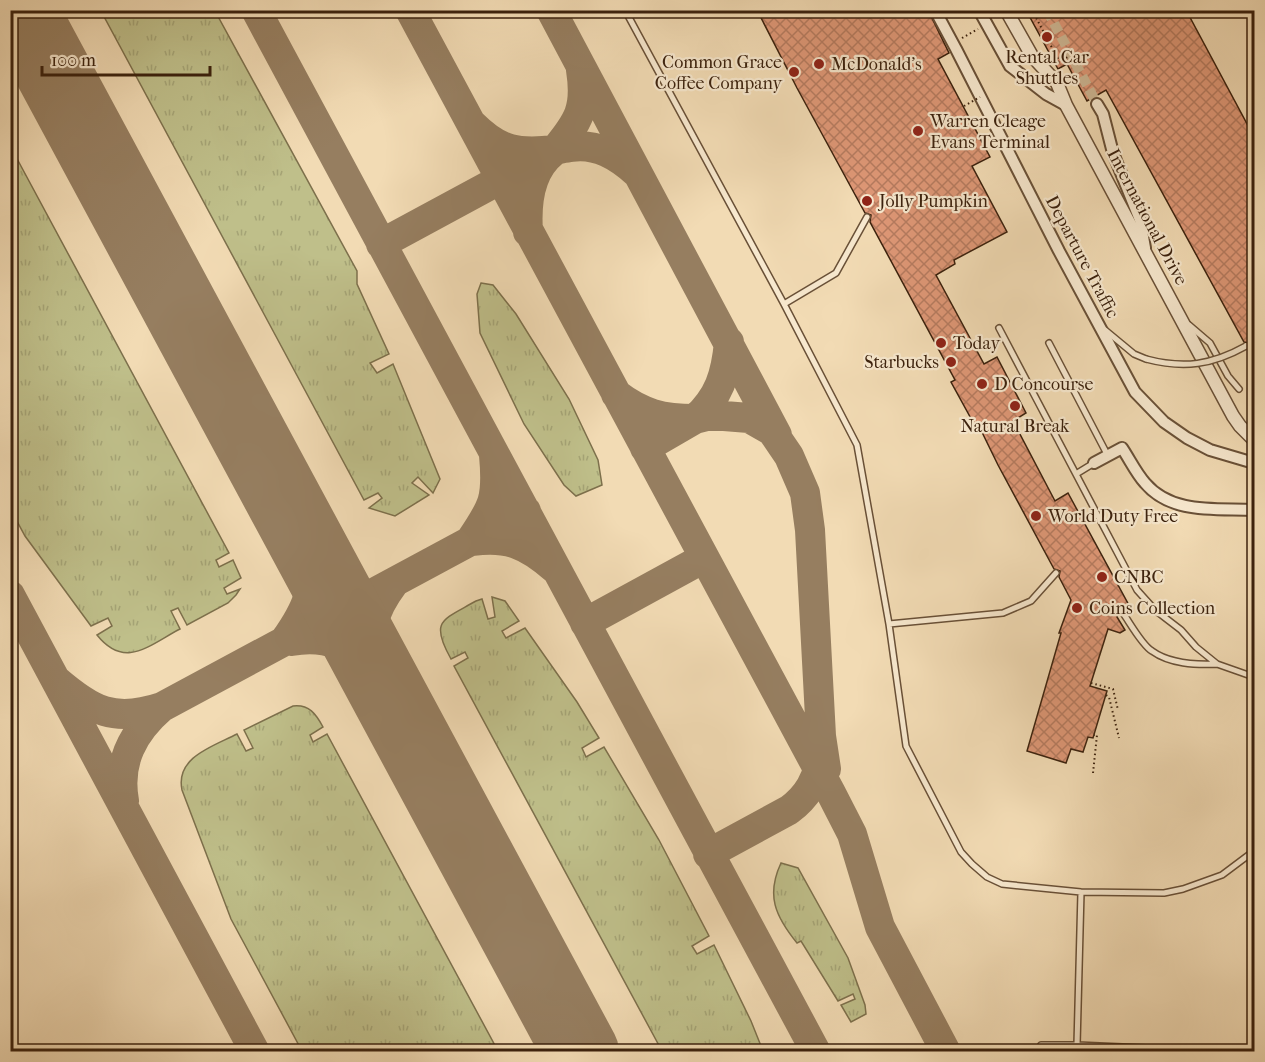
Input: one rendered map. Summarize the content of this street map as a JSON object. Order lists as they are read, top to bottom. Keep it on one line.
{"streets":{"street":["International Drive","Departure Traffic"]},"places":["Rental Car Shuttles","McDonald's","Common Grace Coffee Company","Warren Cleage Evans Terminal","Jolly Pumpkin","Today","Starbucks","D Concourse","Natural Break","World Duty Free","CNBC","Coins Collection"],"scale_bar":"100 m"}
